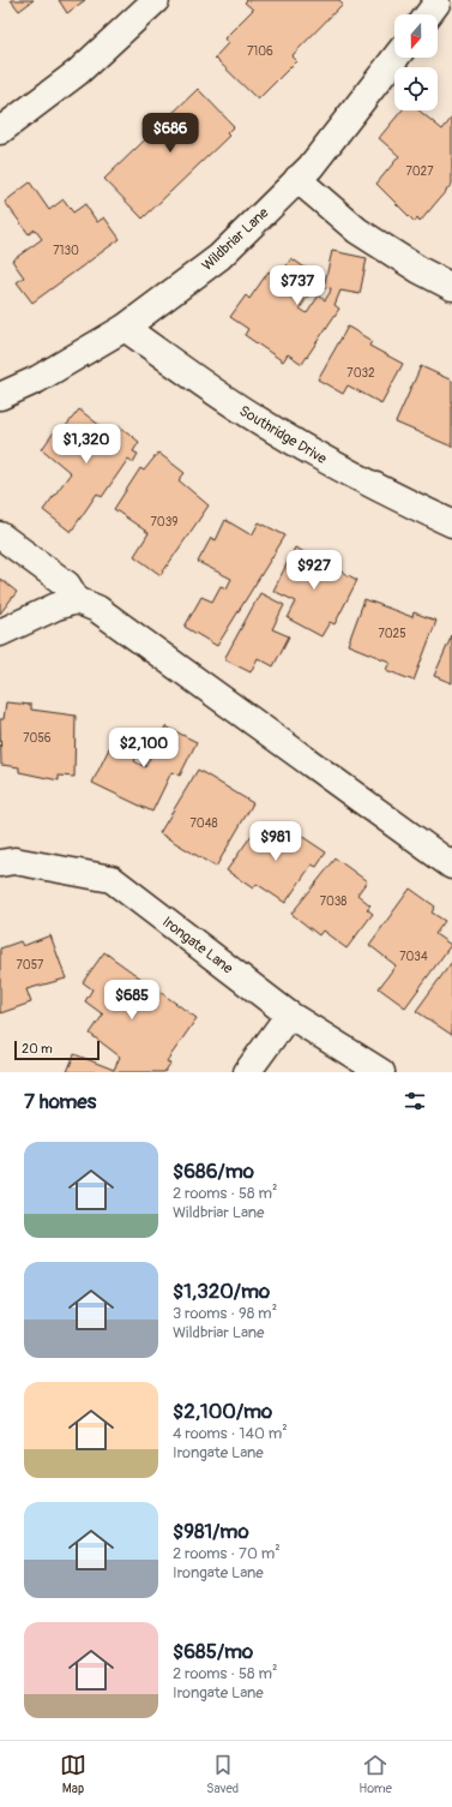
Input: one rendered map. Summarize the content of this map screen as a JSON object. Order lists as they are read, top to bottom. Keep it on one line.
{"streets":{"street":["Wildbriar Lane","Southridge Drive","Irongate Lane"]},"crossings":[["Wildbriar Lane","Southridge Drive"]],"house_numbers":["7106","7027","7130","7032","7039","7025","7056","7048","7038","7034","7057"],"scale_bar":"20 m","north":"bottom","page":{"price":["$686","$737","$1,320","$927","$2,100","$981","$685"],"scale":"20 m","heading":"7 homes","list":[{"name":"$686/mo","note":"2 rooms · 58 m² · Wildbriar Lane"},{"name":"$1,320/mo","note":"3 rooms · 98 m² · Wildbriar Lane"},{"name":"$2,100/mo","note":"4 rooms · 140 m² · Irongate Lane"},{"name":"$981/mo","note":"2 rooms · 70 m² · Irongate Lane"},{"name":"$685/mo","note":"2 rooms · 58 m² · Irongate Lane"}],"tabs":["Map","Saved","Home"]}}
